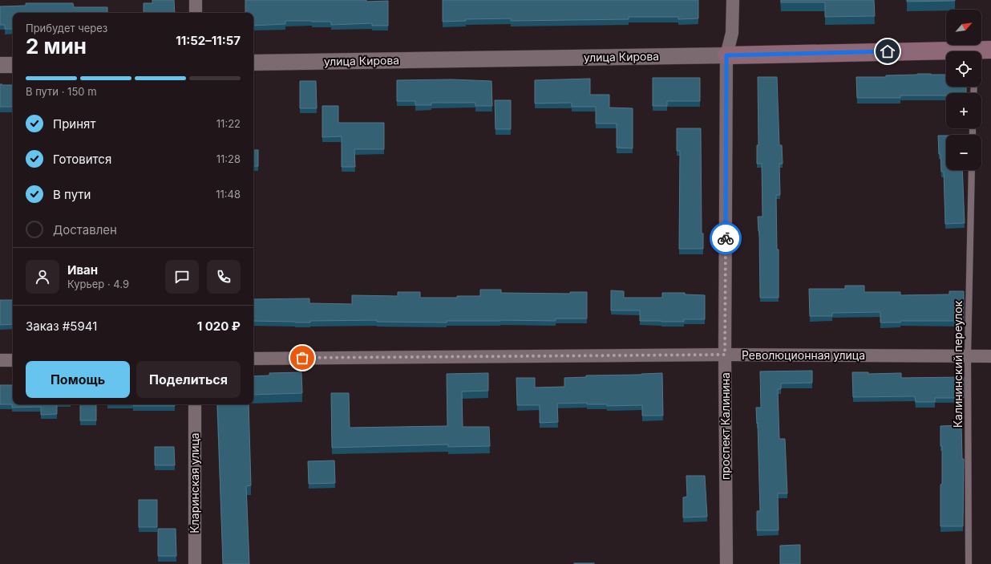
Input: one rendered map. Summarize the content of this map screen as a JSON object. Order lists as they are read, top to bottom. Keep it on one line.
{"streets":{"main road":["улица Кирова"],"street":["Революционная улица","проспект Калинина","Кларинская улица"],"lane":["Калининский переулок"]},"crossings":[["улица Кирова","проспект Калинина"],["Революционная улица","Калининский переулок"],["Революционная улица","проспект Калинина"]],"north":"top right","page":{"map_buttons":["+","−"],"heading":["2 мин","Прибудет через","11:52–11:57"],"panel":["Иван","Курьер · 4.9","Заказ #5941","1 020 ₽"],"bar":"В пути · 150 m","list":[["Принят","11:22"],["Готовится","11:28"],["В пути","11:48"],"Доставлен"],"buttons":["Помощь","Поделиться"]}}
